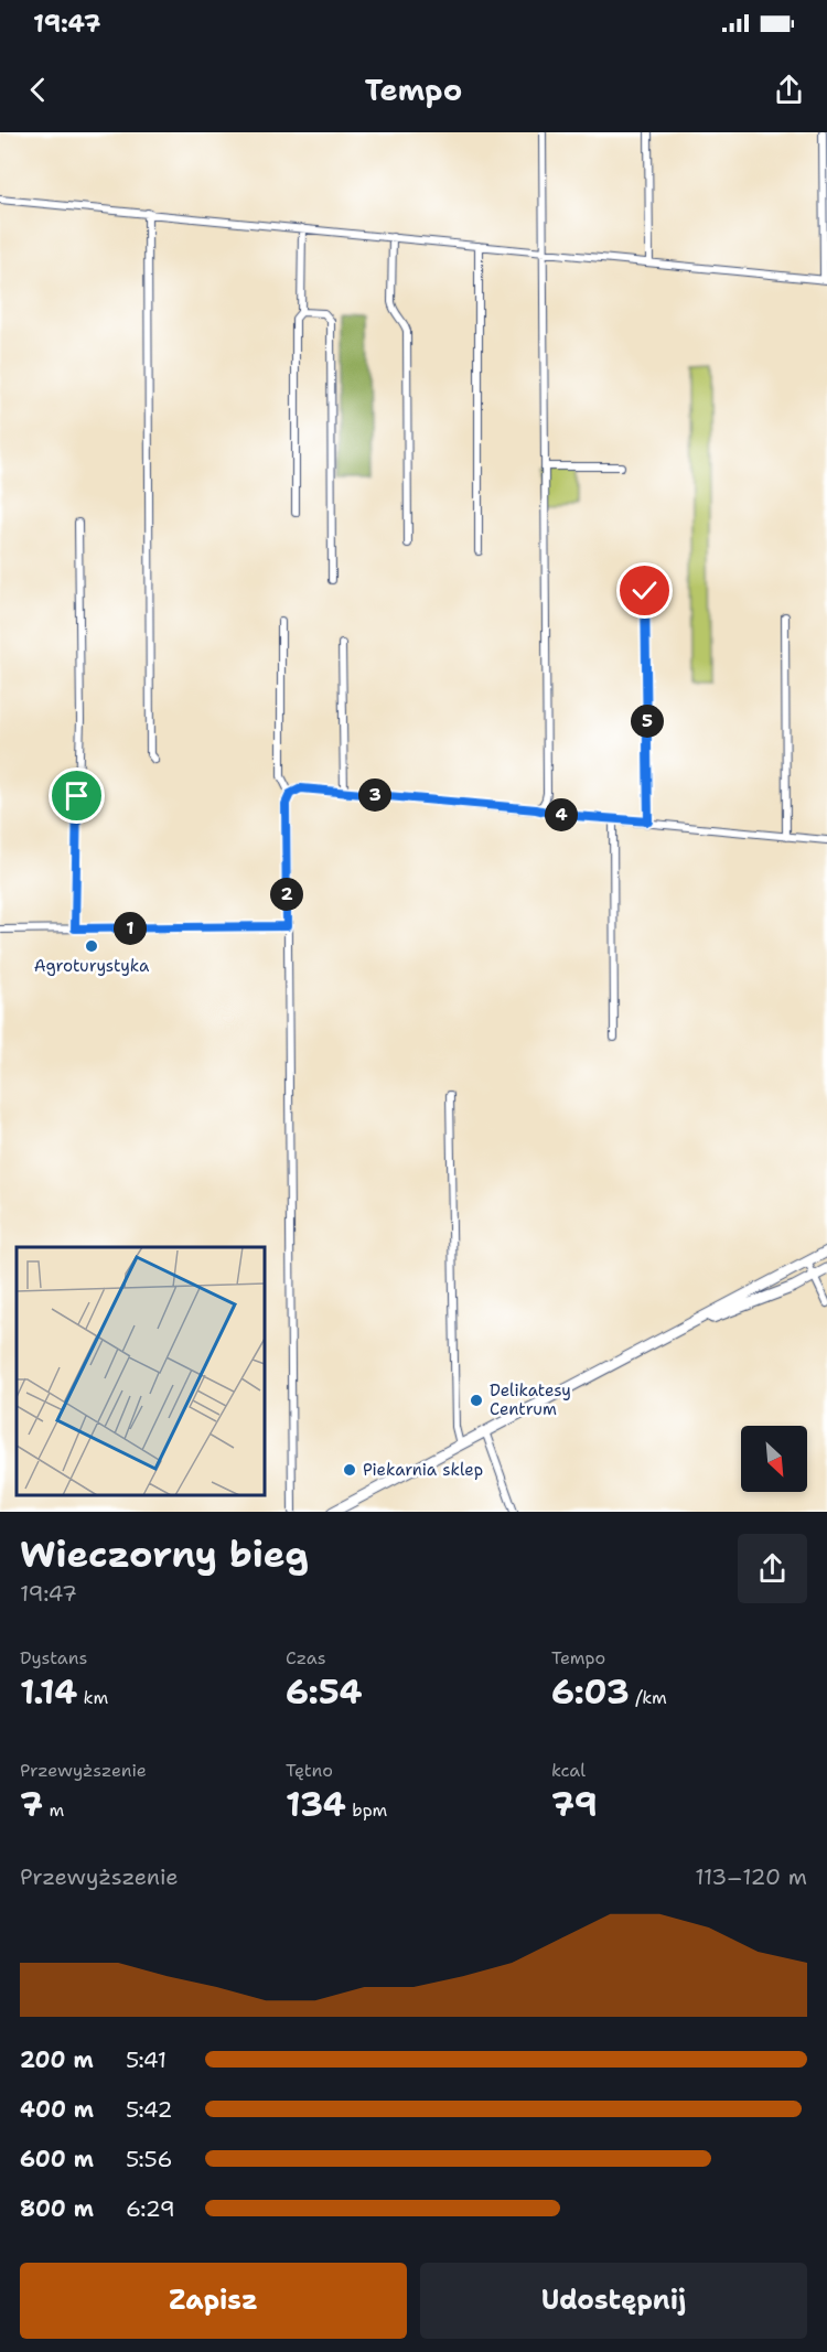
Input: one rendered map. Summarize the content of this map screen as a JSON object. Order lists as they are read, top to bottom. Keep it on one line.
{"places":["Agroturystyka","Delikatesy Centrum","Piekarnia sklep"],"north":"bottom right","page":{"status":"19:47","header":"Tempo","pins":["5","3","4","2","1"],"heading":["Wieczorny bieg","19:47"],"stats":[["Dystans","1.14 km"],["Czas","6:54"],["Tempo","6:03 /km"],["Przewyższenie","7 m"],["Tętno","134 bpm"],["kcal","79"]],"chart":["Przewyższenie","113–120 m"],"list":[{"name":"200 m","note":"5:41"},{"name":"400 m","note":"5:42"},{"name":"600 m","note":"5:56"},{"name":"800 m","note":"6:29"}],"buttons":["Zapisz","Udostępnij"]}}
